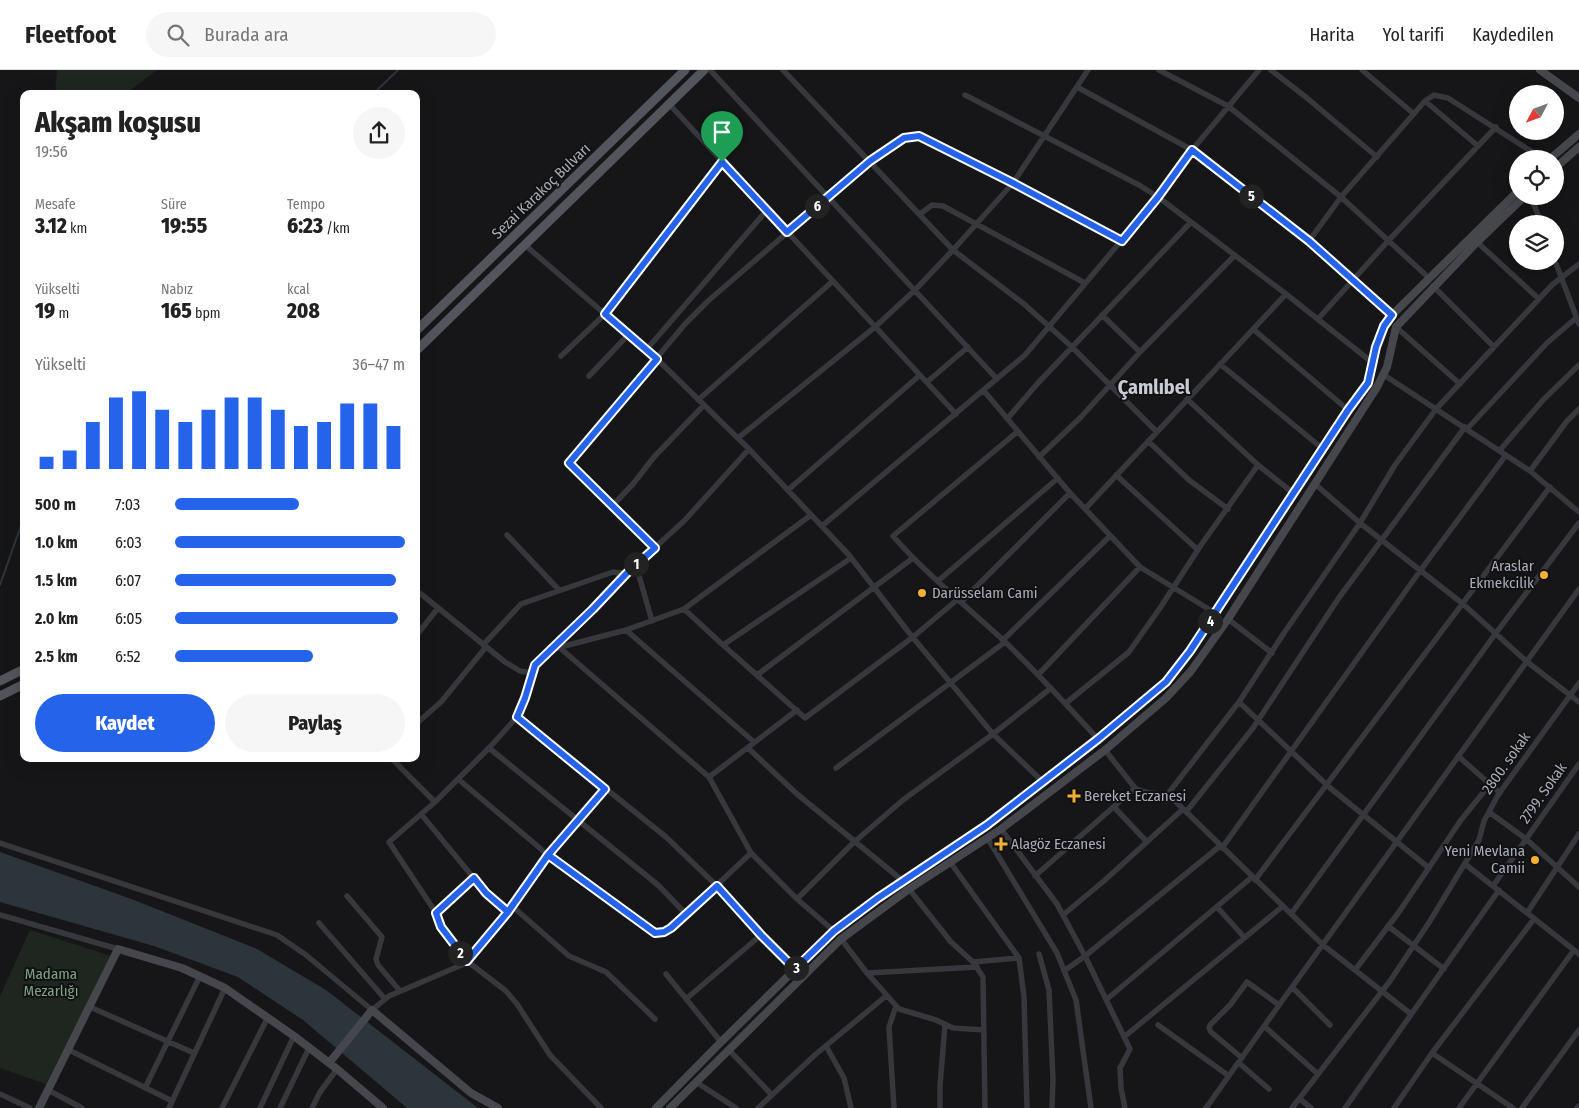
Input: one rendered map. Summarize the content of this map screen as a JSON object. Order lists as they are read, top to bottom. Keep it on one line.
{"streets":{"main road":["Sezai Karakoç Bulvarı"],"street":["2800. sokak","2799. Sokak"]},"districts":["Çamlıbel"],"parks":["Madama Mezarlığı"],"places":{"other":["Araslar Ekmekcilik","Darüsselam Cami","Yeni Mevlana Camii"],"health":["Bereket Eczanesi","Alagöz Eczanesi"]},"north":"bottom left","page":{"header":"Fleetfoot","search":"Burada ara","nav":["Harita","Yol tarifi","Kaydedilen"],"heading":["Akşam koşusu","19:56"],"stats":[["Mesafe","3.12 km"],["Süre","19:55"],["Tempo","6:23 /km"],["Yükselti","19 m"],["Nabız","165 bpm"],["kcal","208"]],"pins":["5","6","1","4","2","3"],"chart":["Yükselti","36–47 m"],"list":[{"name":"500 m","note":"7:03"},{"name":"1.0 km","note":"6:03"},{"name":"1.5 km","note":"6:07"},{"name":"2.0 km","note":"6:05"},{"name":"2.5 km","note":"6:52"}],"buttons":["Kaydet","Paylaş"]}}
